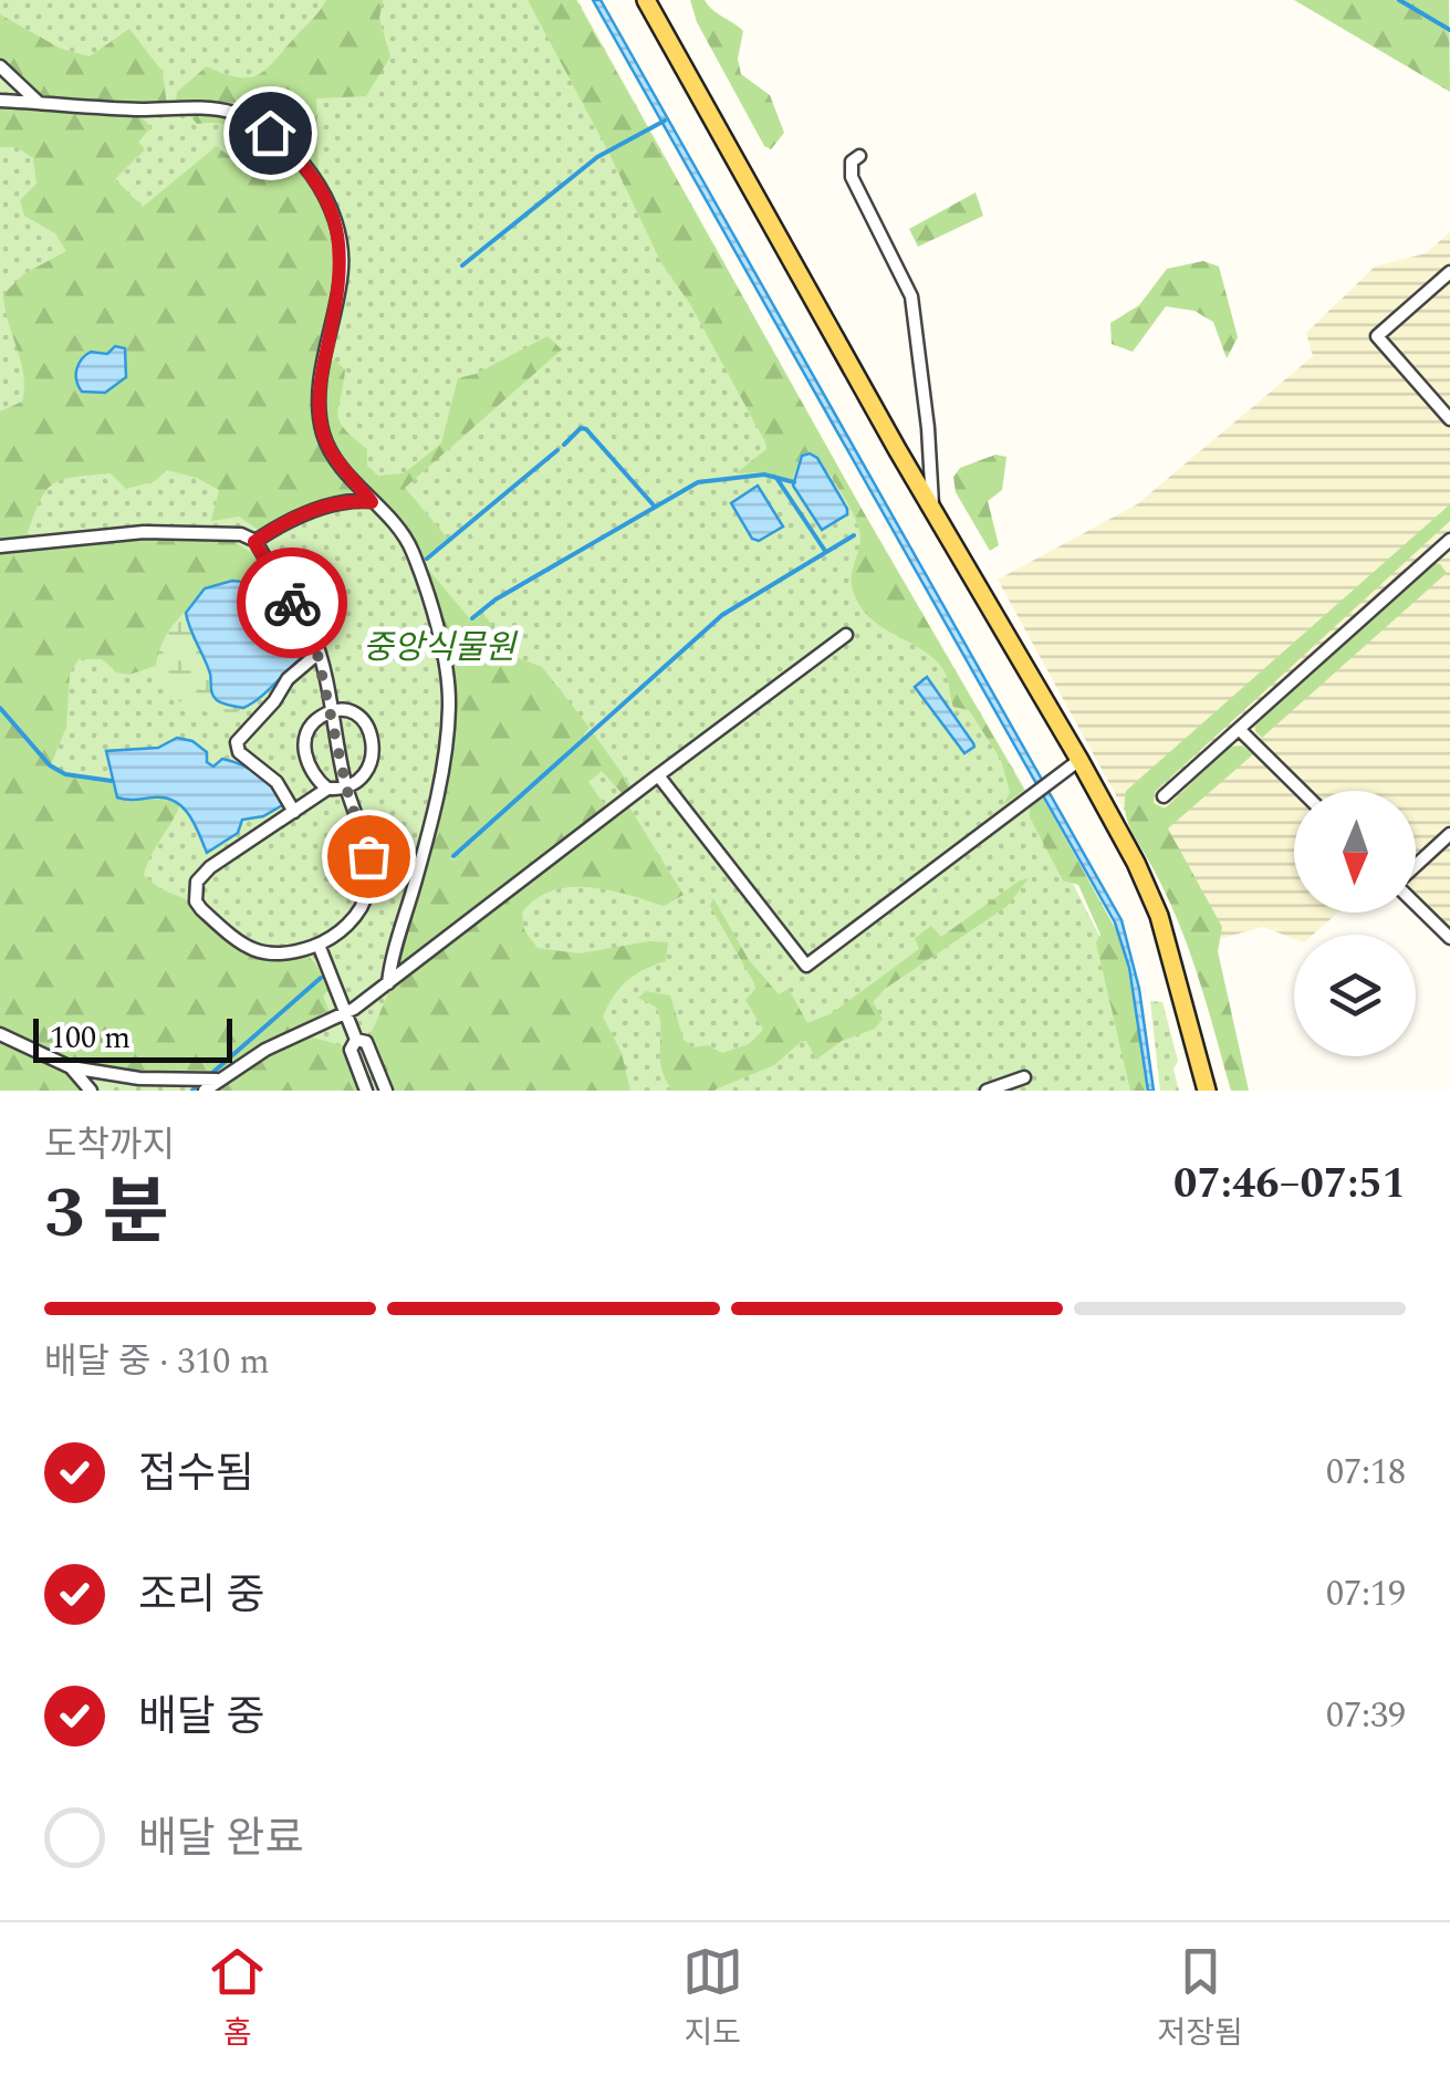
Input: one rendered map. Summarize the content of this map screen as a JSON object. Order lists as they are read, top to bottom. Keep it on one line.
{"parks":["중앙식물원"],"scale_bar":"100 m","north":"bottom","page":{"scale":"100 m","heading":["3 분","도착까지","07:46–07:51"],"bar":"배달 중 · 310 m","list":[["접수됨","07:18"],["조리 중","07:19"],["배달 중","07:39"],"배달 완료"],"tabs":["홈","지도","저장됨"]}}
